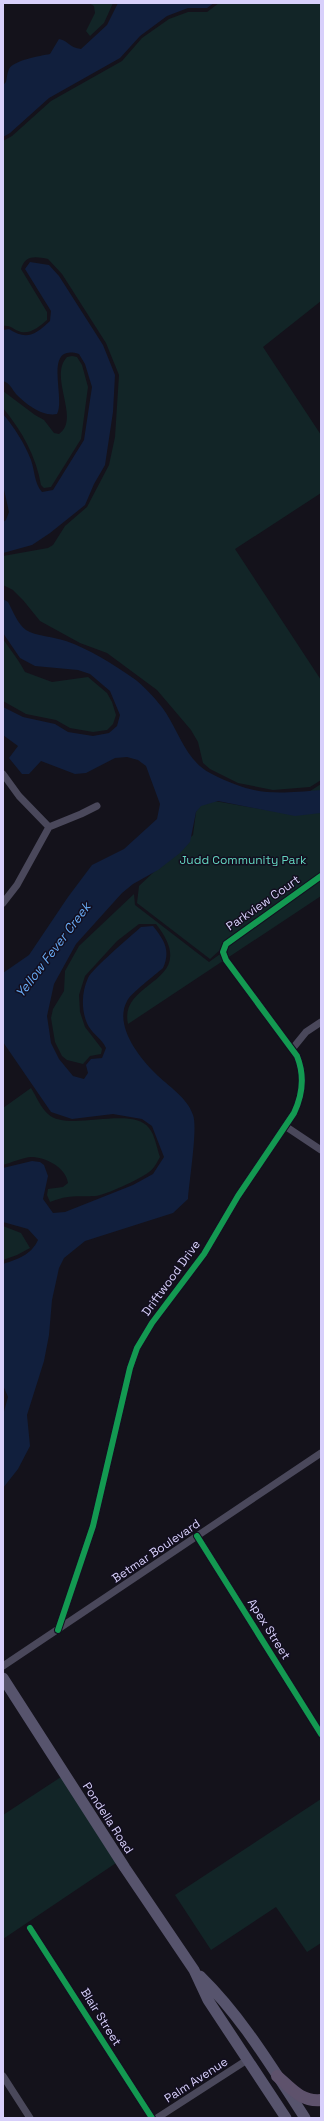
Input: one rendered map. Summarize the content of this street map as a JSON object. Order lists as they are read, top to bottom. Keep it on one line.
{"streets":{"main road":["Pondella Road"],"street":["Parkview Court","Driftwood Drive","Betmar Boulevard","Apex Street","Blair Street","Palm Avenue"]},"crossings":[["Parkview Court","Driftwood Drive"],["Driftwood Drive","Betmar Boulevard"],["Betmar Boulevard","Apex Street"],["Pondella Road","Palm Avenue"]],"water":["Yellow Fever Creek"],"parks":["Judd Community Park"]}
